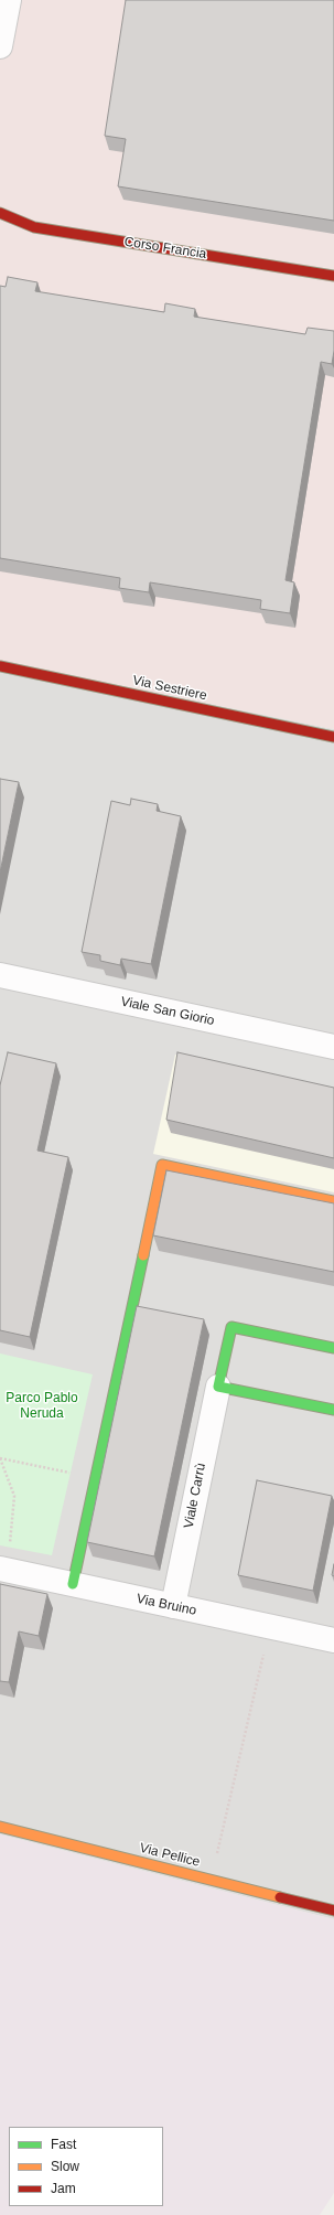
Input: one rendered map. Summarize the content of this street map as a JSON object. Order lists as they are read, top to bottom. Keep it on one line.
{"streets":{"street":["Corso Francia","Via Sestriere","Viale San Giorio","Viale Carrù","Via Bruino","Via Pellice"]},"crossings":[["Viale Carrù","Via Bruino"]],"parks":["Parco Pablo Neruda"],"legend":["Fast","Slow","Jam"]}
